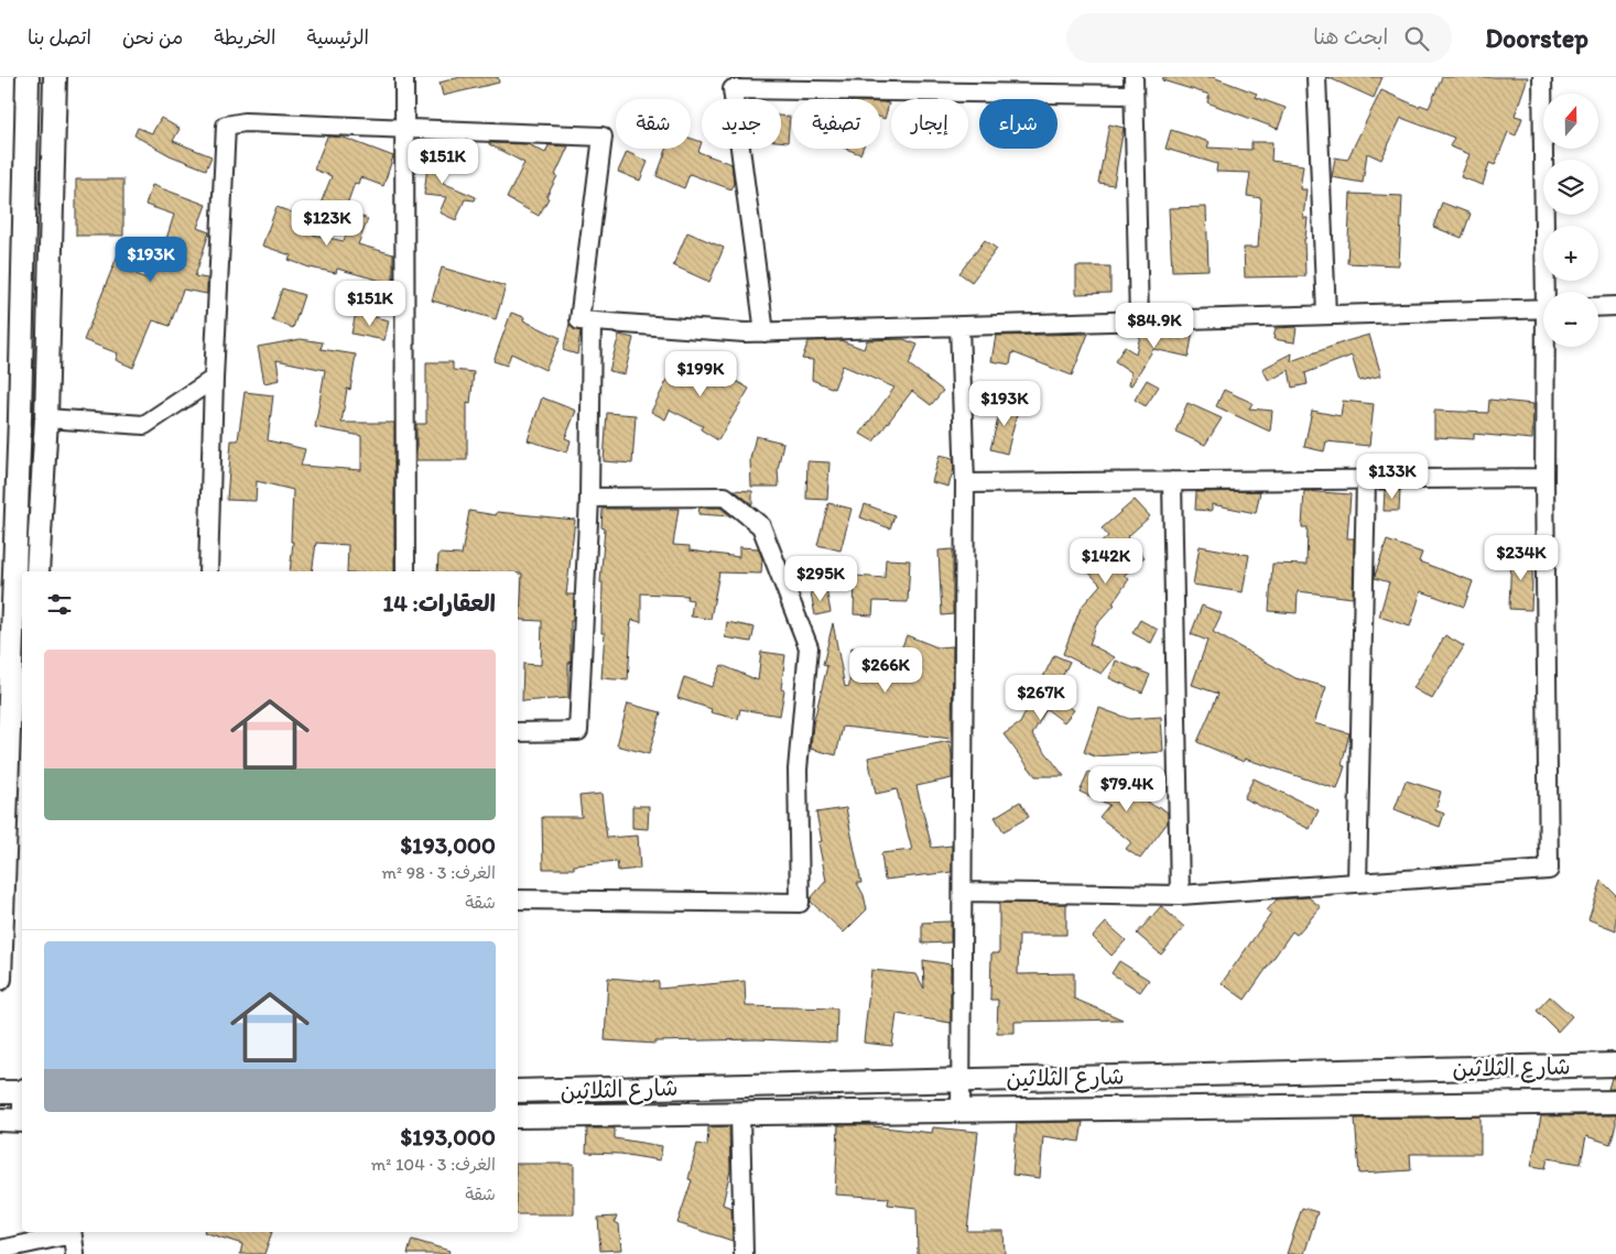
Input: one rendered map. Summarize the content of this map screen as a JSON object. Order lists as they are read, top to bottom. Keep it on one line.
{"streets":{"street":["شارع الثلاثين"]},"north":"top","page":{"header":"Doorstep","search":"ابحث هنا","nav":["الرئيسية","الخريطة","من نحن","اتصل بنا"],"map_buttons":["+","−"],"chip":["شراء","إيجار","تصفية","جديد","شقة"],"price":["$151K","$123K","$193K","$151K","$84.9K","$199K","$193K","$133K","$234K","$142K","$295K","$266K","$267K","$79.4K"],"heading":"العقارات: 14","list":[{"name":"$193,000","note":"الغرف: 3 · 98 m² · شقة"},{"name":"$193,000","note":"الغرف: 3 · 104 m² · شقة"}]}}
